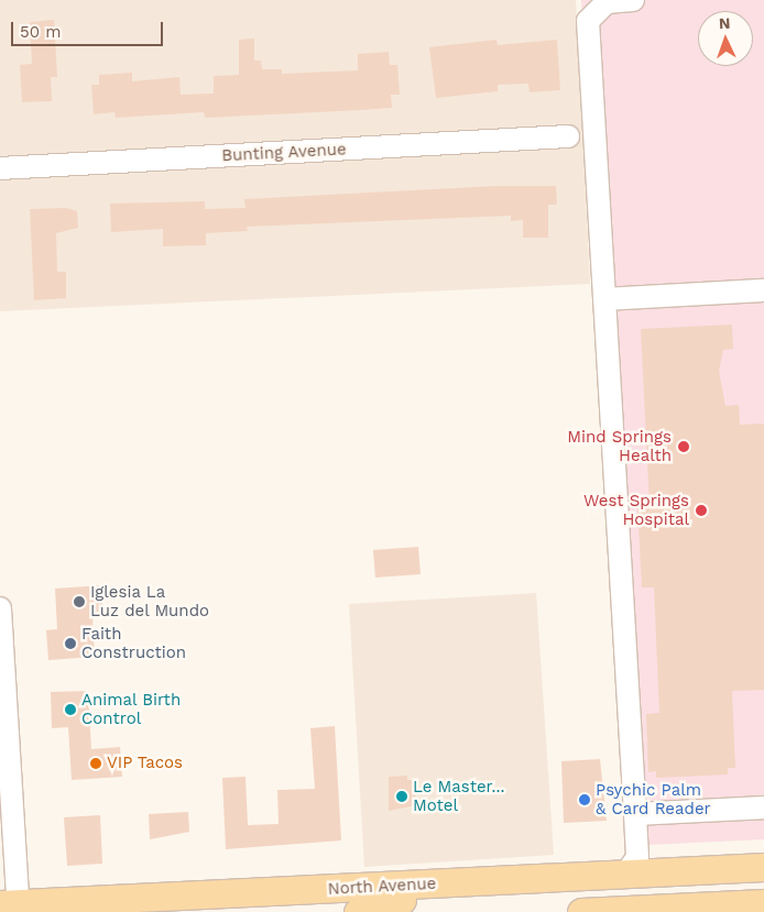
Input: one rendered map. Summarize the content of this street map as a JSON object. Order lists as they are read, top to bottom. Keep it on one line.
{"streets":{"main road":["North Avenue"],"street":["Bunting Avenue"]},"places":["Mind Springs Health","West Springs Hospital","Iglesia La Luz del Mundo","Faith Construction","Animal Birth Control","VIP Tacos","Le Master... Motel","Psychic Palm & Card Reader"],"scale_bar":"50 m","north":"top"}
